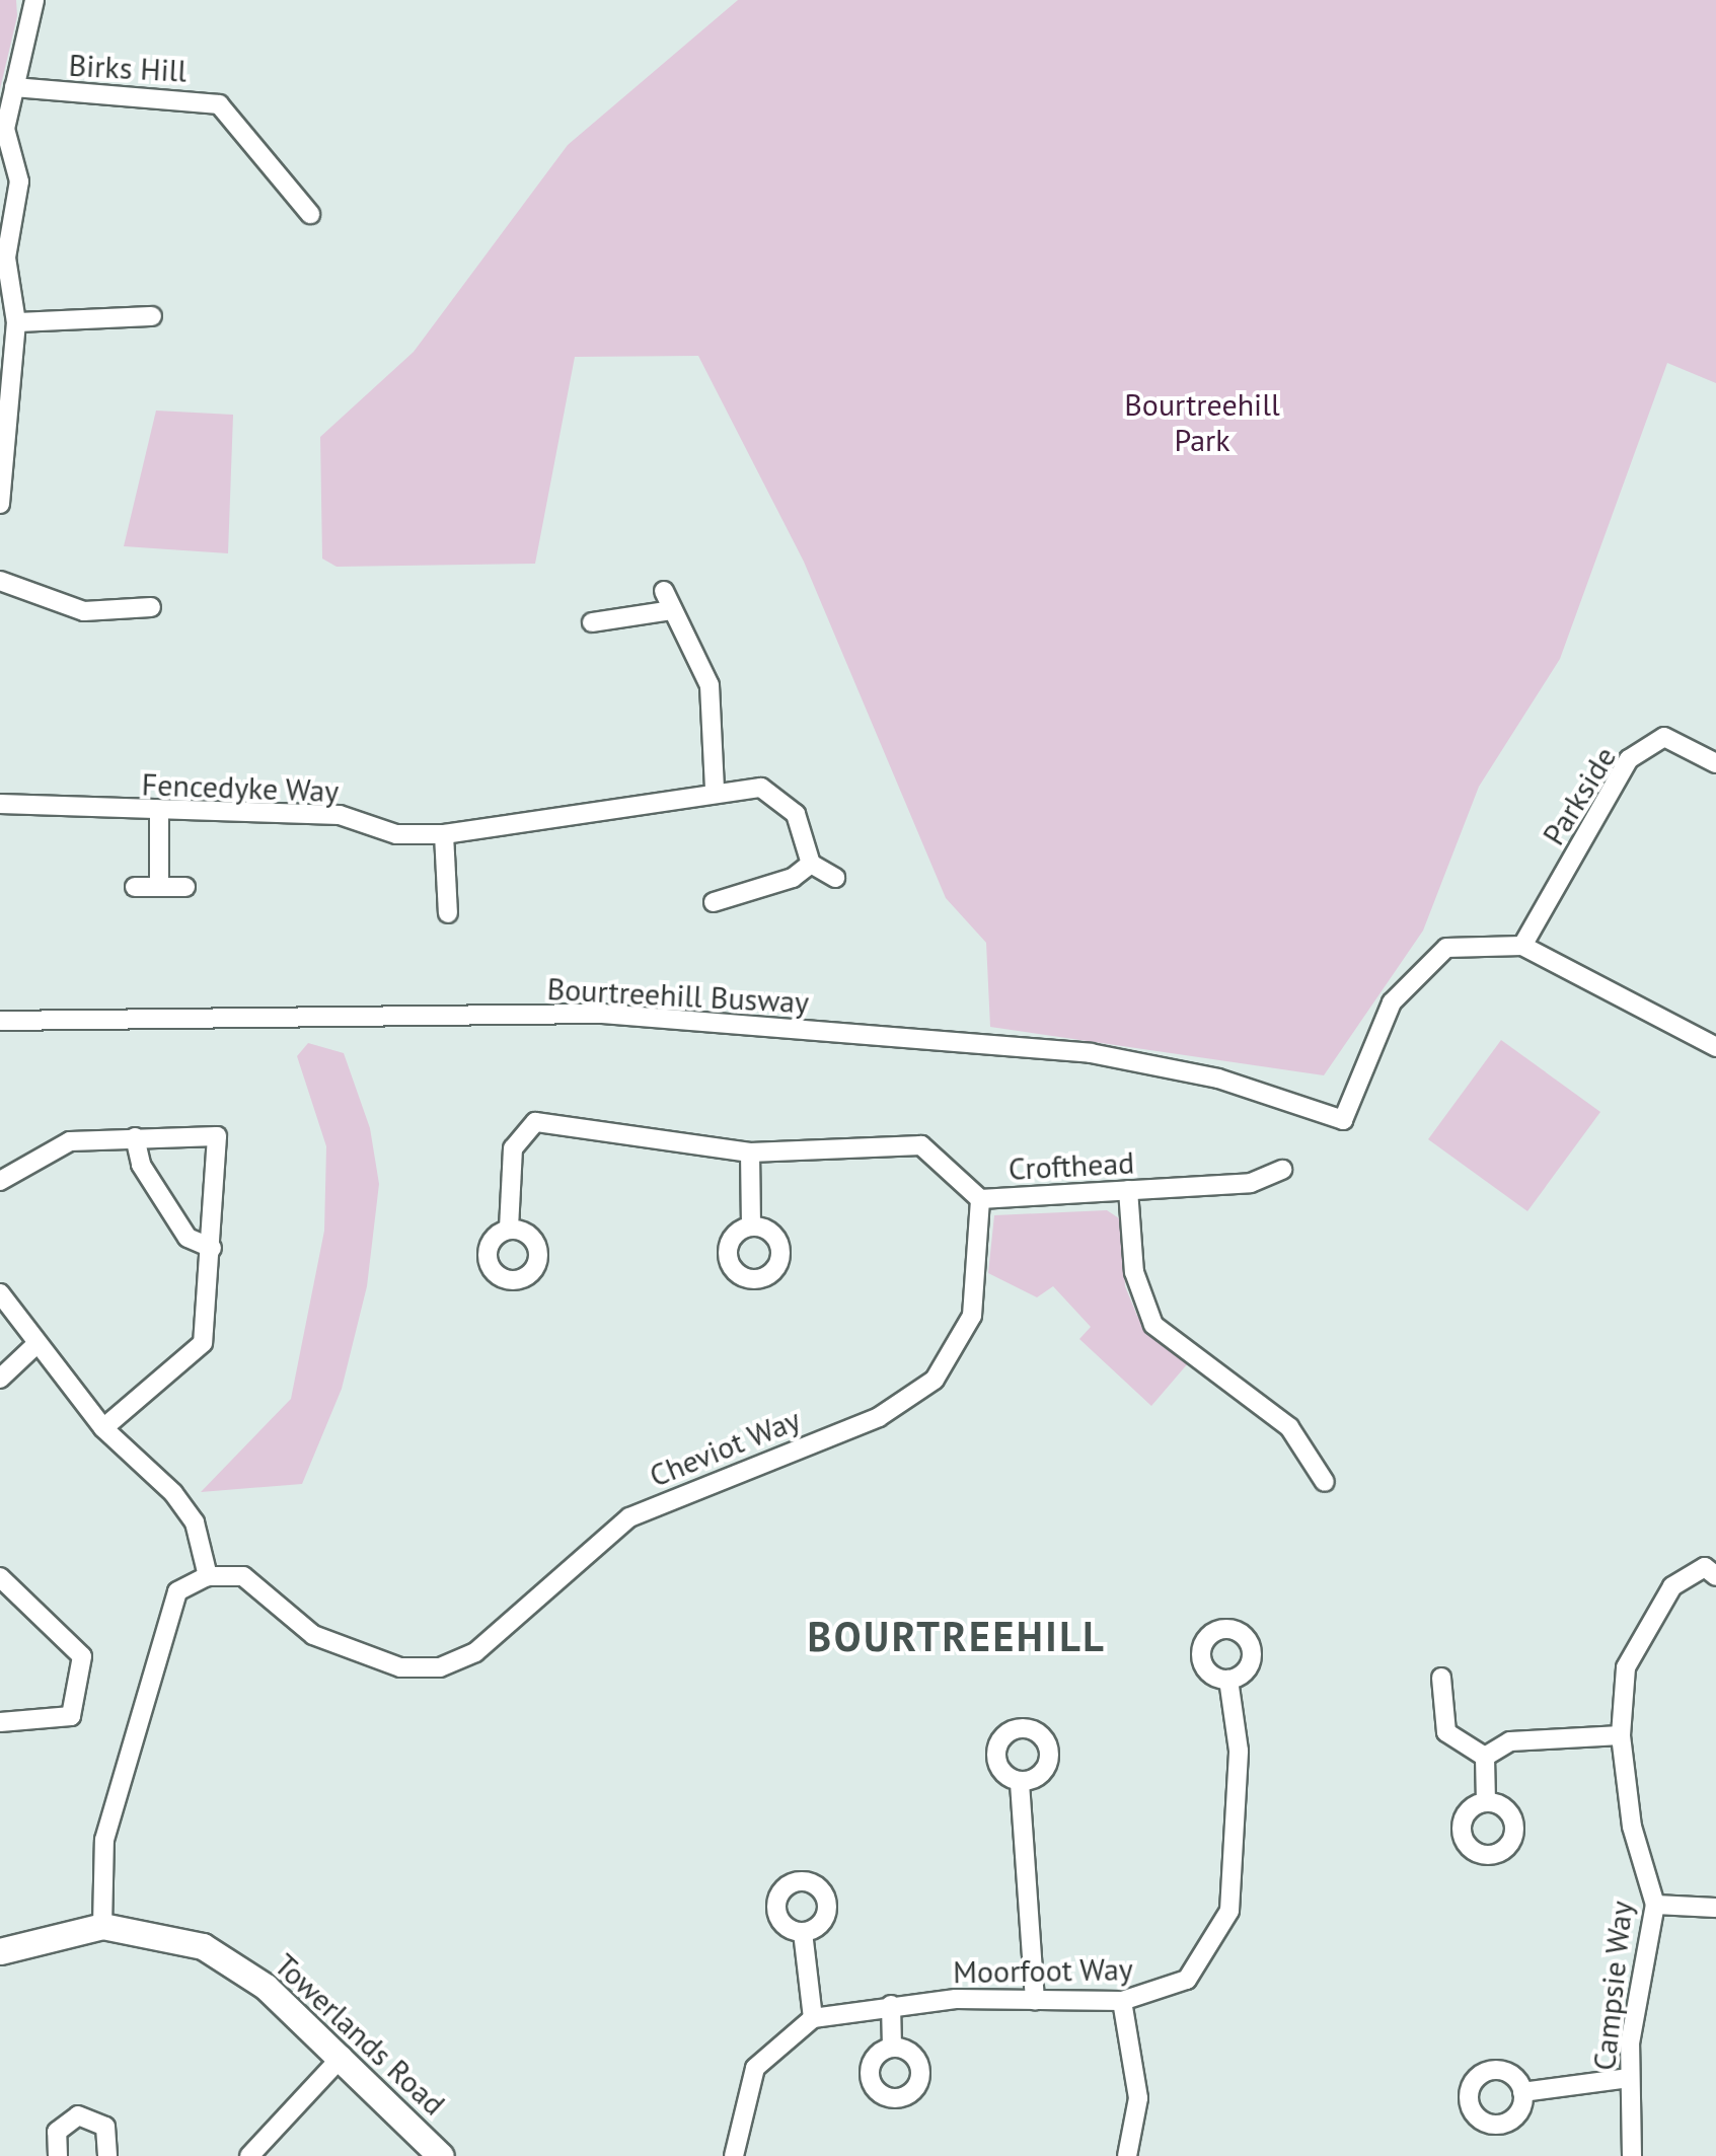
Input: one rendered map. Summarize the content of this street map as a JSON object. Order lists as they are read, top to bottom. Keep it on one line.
{"streets":{"street":["Birks Hill","Fencedyke Way","Parkside","Bourtreehill Busway","Crofthead","Cheviot Way","Moorfoot Way","Campsie Way","Towerlands Road"]},"crossings":[["Parkside","Bourtreehill Busway"],["Crofthead","Cheviot Way"]],"districts":["BOURTREEHILL"],"parks":["Bourtreehill Park"]}
